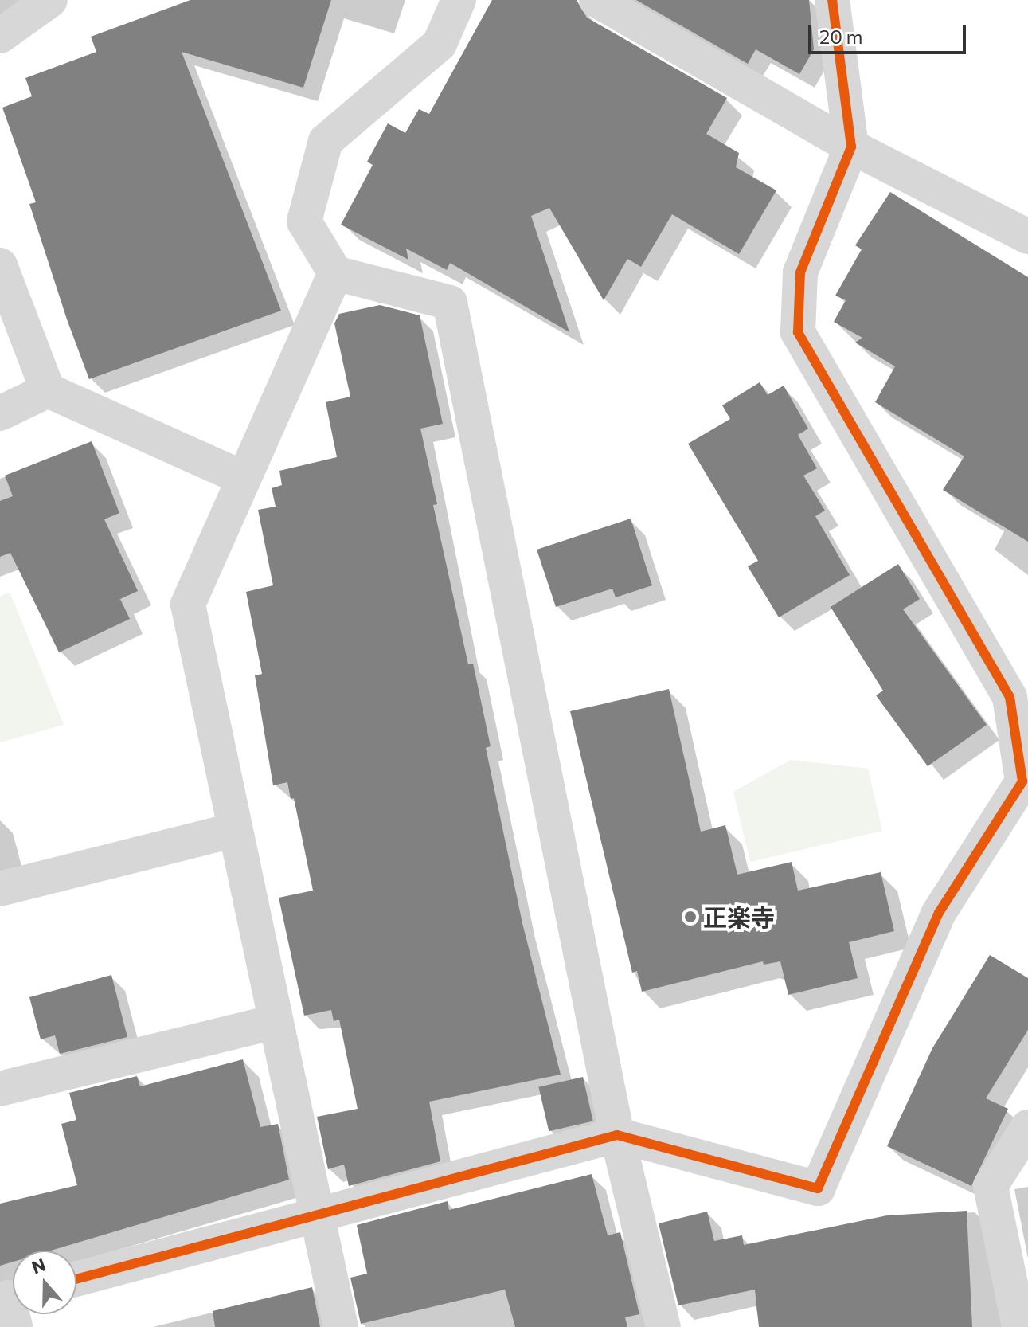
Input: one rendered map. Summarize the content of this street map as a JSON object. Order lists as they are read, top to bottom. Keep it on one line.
{"places":["正楽寺"],"scale_bar":"20 m","north":"top"}
